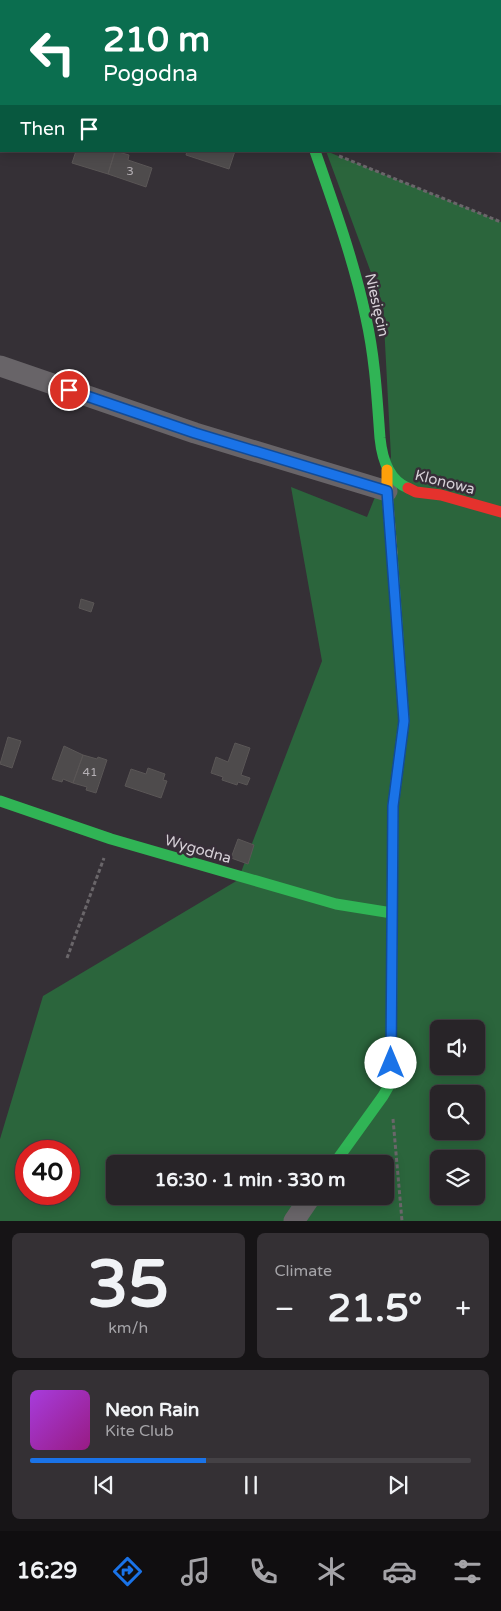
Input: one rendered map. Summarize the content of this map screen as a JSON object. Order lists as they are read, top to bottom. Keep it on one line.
{"streets":{"street":["Niesięcin","Klonowa","Wygodna"]},"crossings":[["Niesięcin","Klonowa"],["Niesięcin","Wygodna"]],"house_numbers":["3","41"],"page":{"turn":["210 m","Pogodna"],"then":"Then","limit":"40","trip":"16:30 · 1 min · 330 m","tile":[["35","km/h"],"Climate"],"heat":["−","21.5°","+"],"song":["Neon Rain","Kite Club"],"tabs":"16:29"}}
